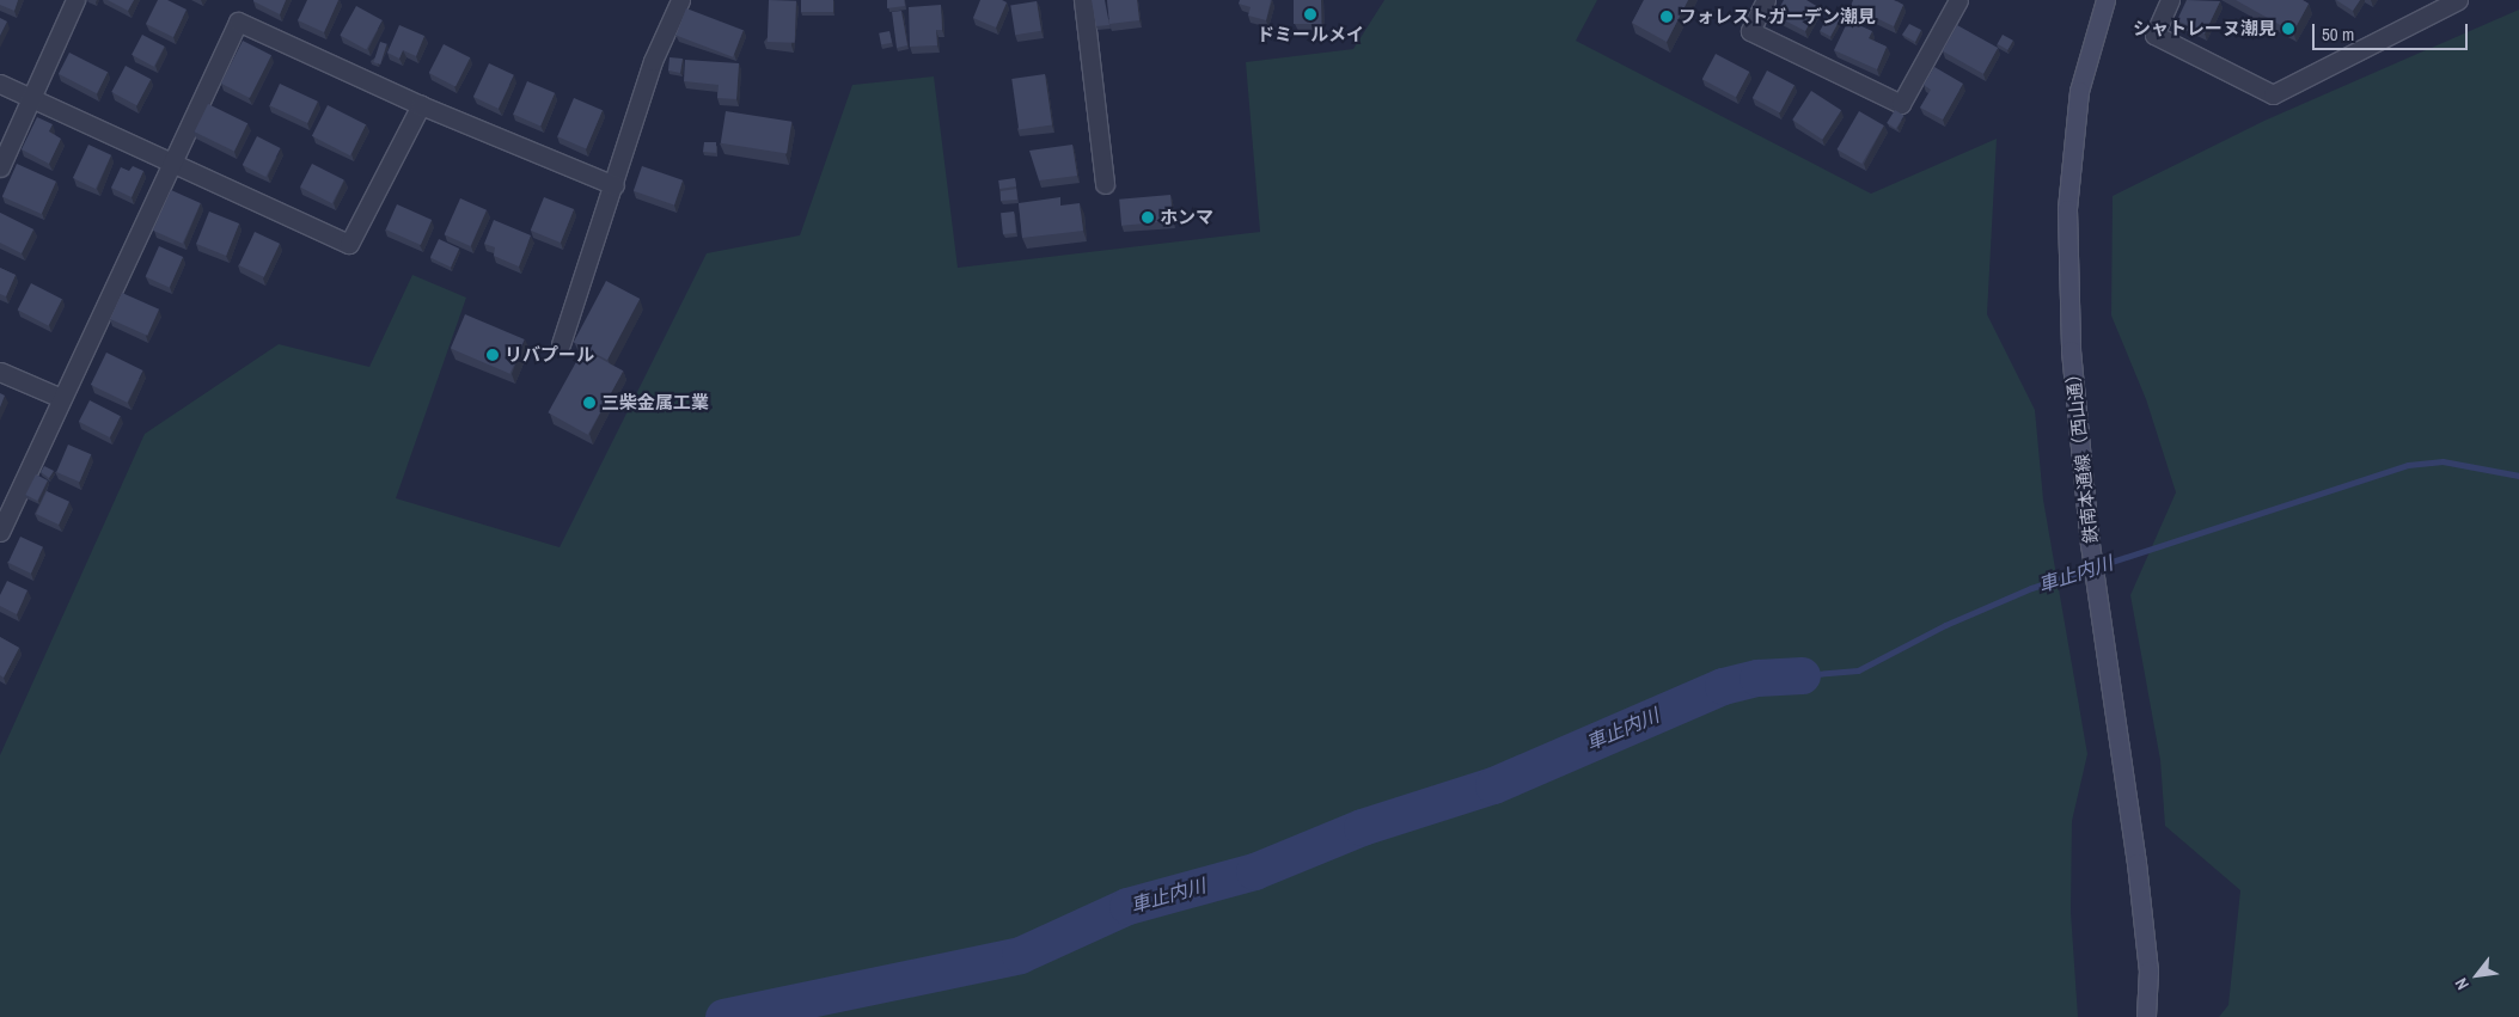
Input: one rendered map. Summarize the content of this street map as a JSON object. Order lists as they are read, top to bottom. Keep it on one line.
{"streets":{"street":["鉄南本通線（西山通）"]},"water":["車止内川"],"places":["ドミールメイ","フォレストガーデン潮見","シャトレーヌ潮見","ホンマ","リバプール","三柴金属工業"],"scale_bar":"50 m","north":"bottom left"}
